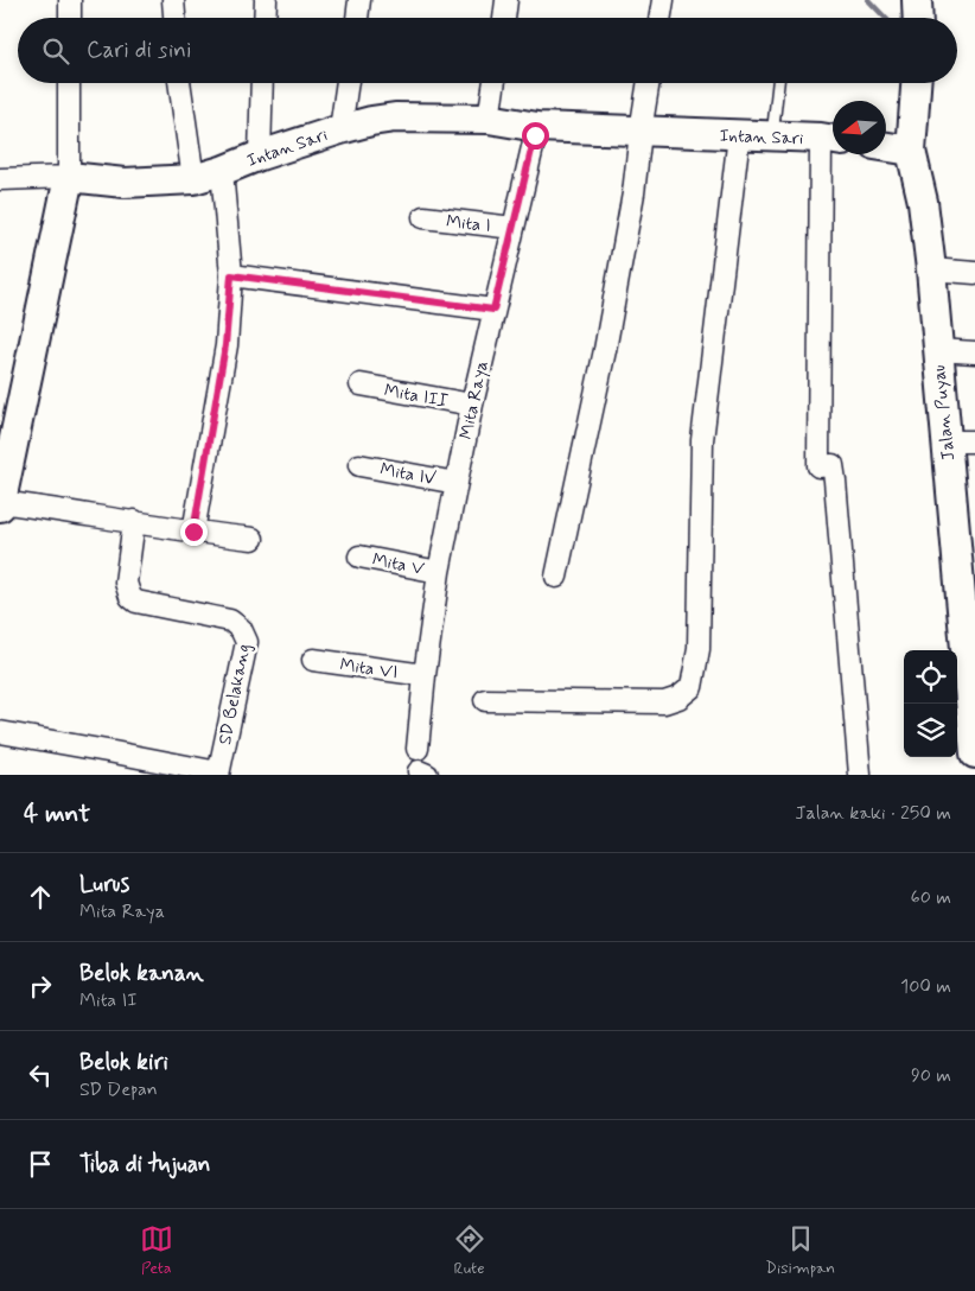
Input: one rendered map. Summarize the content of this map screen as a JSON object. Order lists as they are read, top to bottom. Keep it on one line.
{"streets":{"street":["Intan Sari","Mita I","Mita III","Mita Raya","Jalan Puyau","Mita IV","Mita V","Mita VI","SD Belakang"]},"crossings":[["Intan Sari","Mita Raya"],["Mita I","Mita Raya"],["Mita III","Mita Raya"],["Mita Raya","Mita IV"],["Mita Raya","Mita V"],["Mita Raya","Mita VI"]],"north":"left","page":{"search":"Cari di sini","heading":["4 mnt","Jalan kaki · 250 m"],"list":[["Lurus","Mita Raya","60 m"],["Belok kanan","Mita II","100 m"],["Belok kiri","SD Depan","90 m"],"Tiba di tujuan"],"nav":["Peta","Rute","Disimpan"]}}
